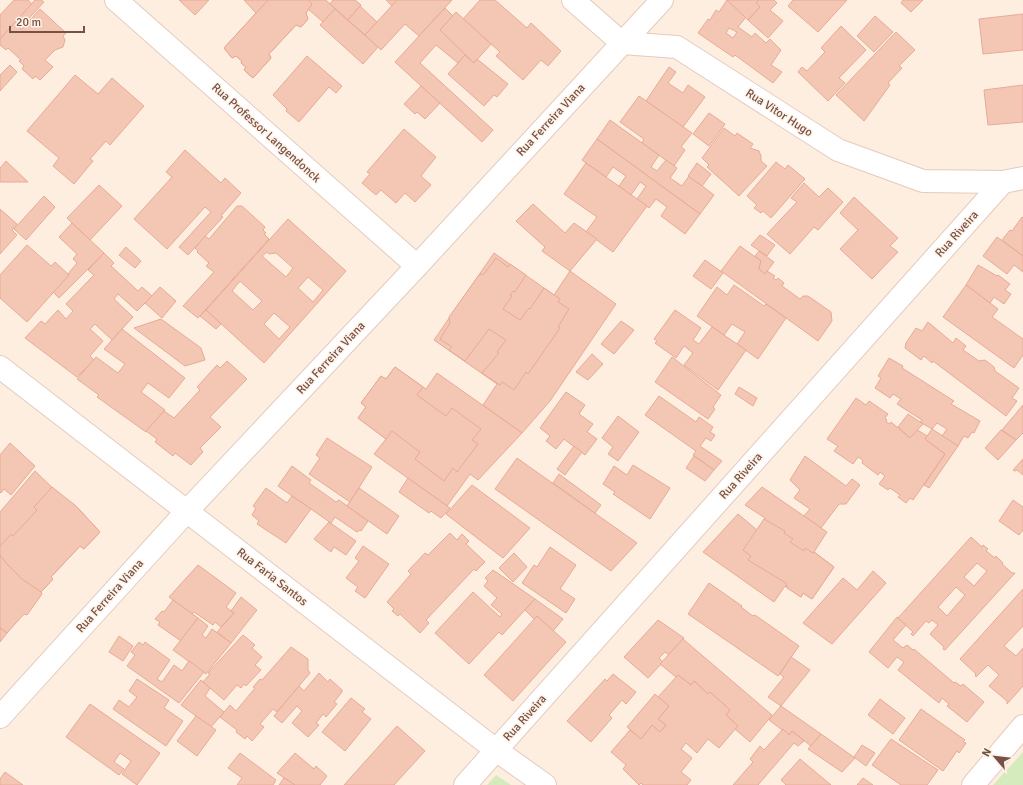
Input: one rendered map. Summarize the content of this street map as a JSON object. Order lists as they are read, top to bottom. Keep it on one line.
{"streets":{"street":["Rua Vitor Hugo","Rua Ferreira Viana","Rua Professor Langendonck","Rua Riveira","Rua Faria Santos"]},"crossings":[["Rua Vitor Hugo","Rua Ferreira Viana"],["Rua Vitor Hugo","Rua Riveira"],["Rua Ferreira Viana","Rua Professor Langendonck"],["Rua Ferreira Viana","Rua Faria Santos"],["Rua Riveira","Rua Faria Santos"]],"scale_bar":"20 m","north":"top left"}
